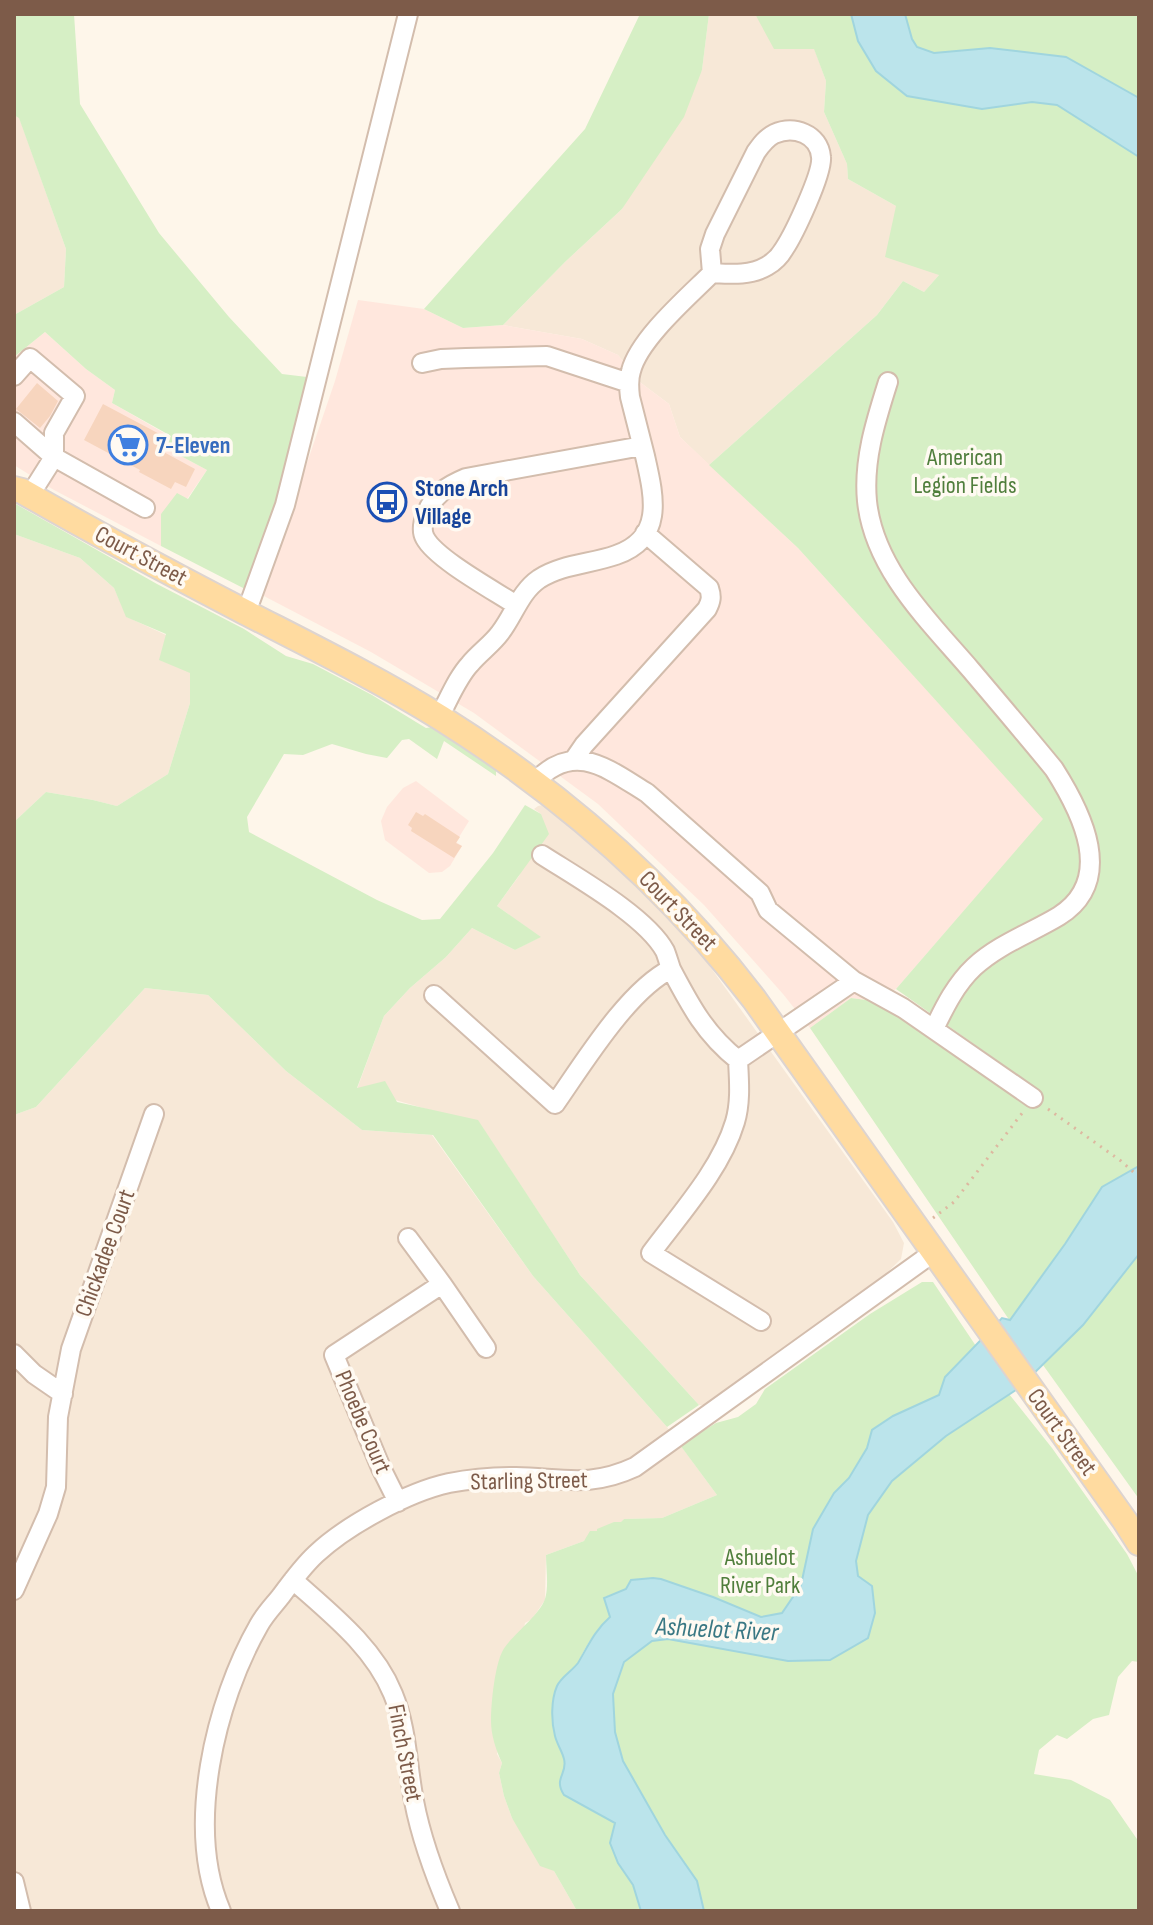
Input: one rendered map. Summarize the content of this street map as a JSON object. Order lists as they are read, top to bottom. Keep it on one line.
{"streets":{"main road":["Court Street"],"street":["Chickadee Court","Phoebe Court","Starling Street","Finch Street"]},"crossings":[["Court Street","Starling Street"],["Phoebe Court","Starling Street"],["Starling Street","Finch Street"]],"water":["Ashuelot River"],"parks":["American Legion Fields","Ashuelot River Park"],"places":{"supermarket":["7-Eleven"],"bus stop":["Stone Arch Village"]}}
